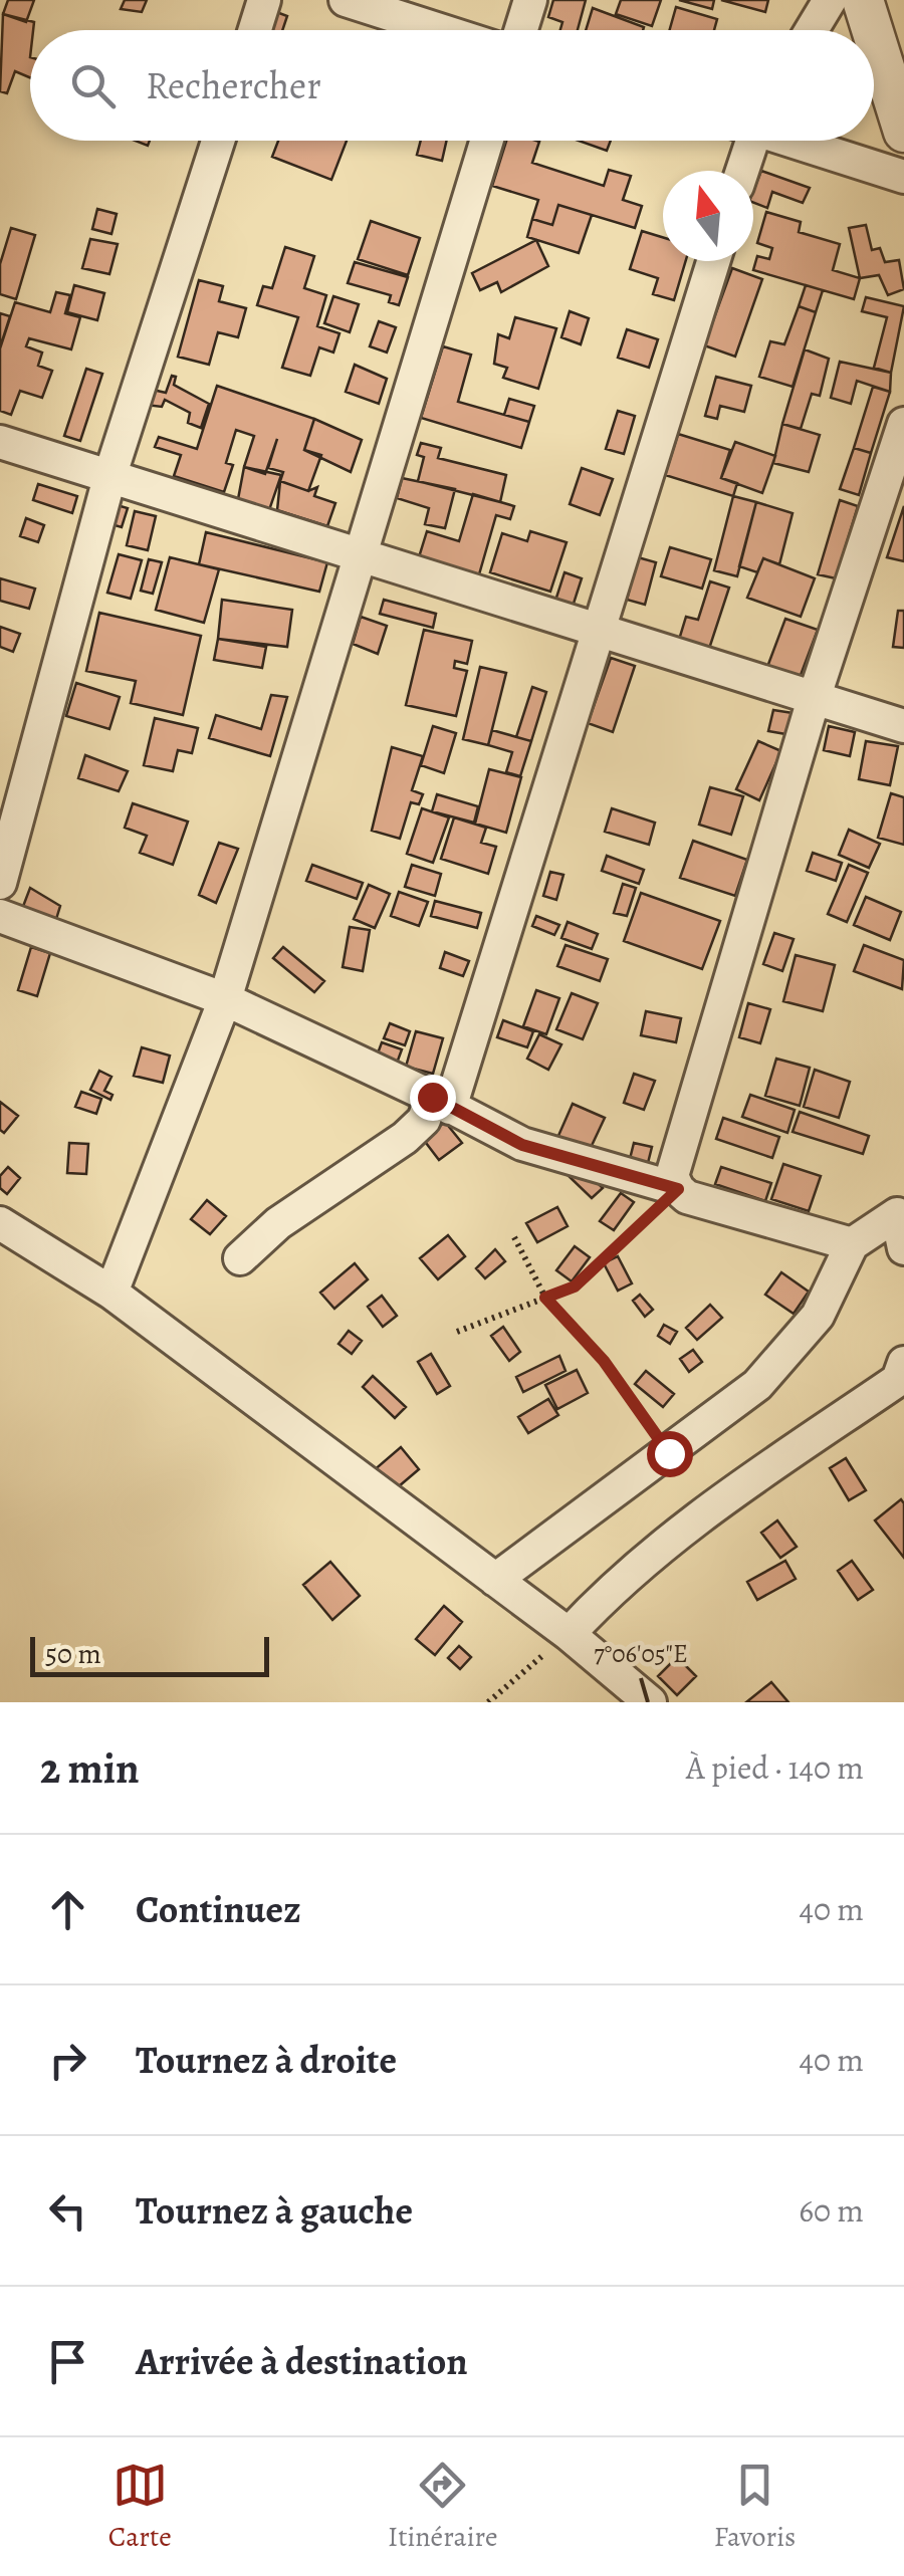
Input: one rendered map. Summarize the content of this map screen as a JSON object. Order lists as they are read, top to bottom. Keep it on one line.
{"scale_bar":"50 m","north":"top","page":{"search":"Rechercher","scale":"50 m","heading":["2 min","À pied · 140 m"],"list":[["Continuez","40 m"],["Tournez à droite","40 m"],["Tournez à gauche","60 m"],"Arrivée à destination"],"nav":["Carte","Itinéraire","Favoris"]},"coordinates":["7°06'05\"E"]}
